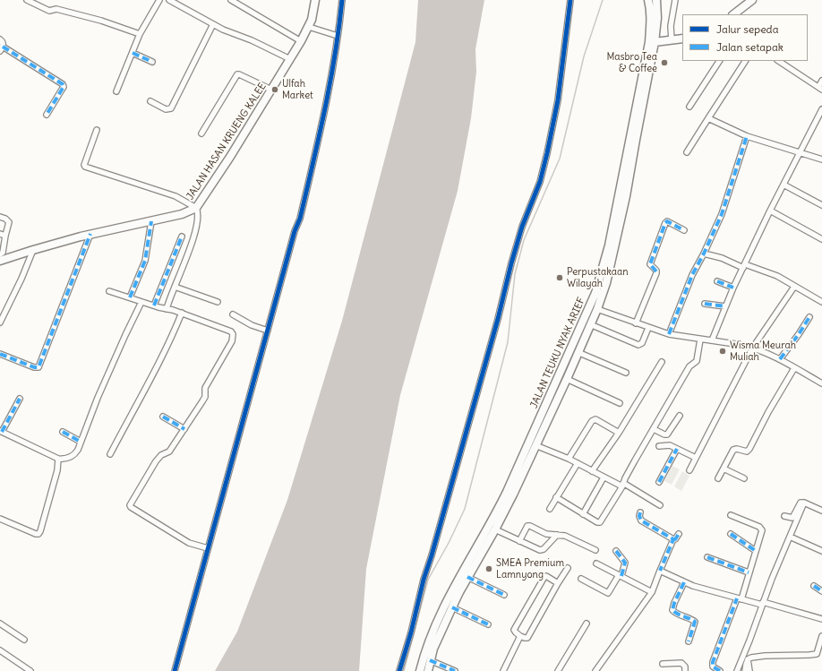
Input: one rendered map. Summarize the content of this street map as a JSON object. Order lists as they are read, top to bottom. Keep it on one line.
{"streets":{"main road":["JALAN HASAN KRUENG KALEE","JALAN TEUKU NYAK ARIEF"]},"places":["Masbro Tea & Coffee","Ulfah Market","Perpustakaan Wilayah","Wisma Meurah Muliah","SMEA Premium Lamnyong"],"legend":["Jalur sepeda","Jalan setapak"]}
